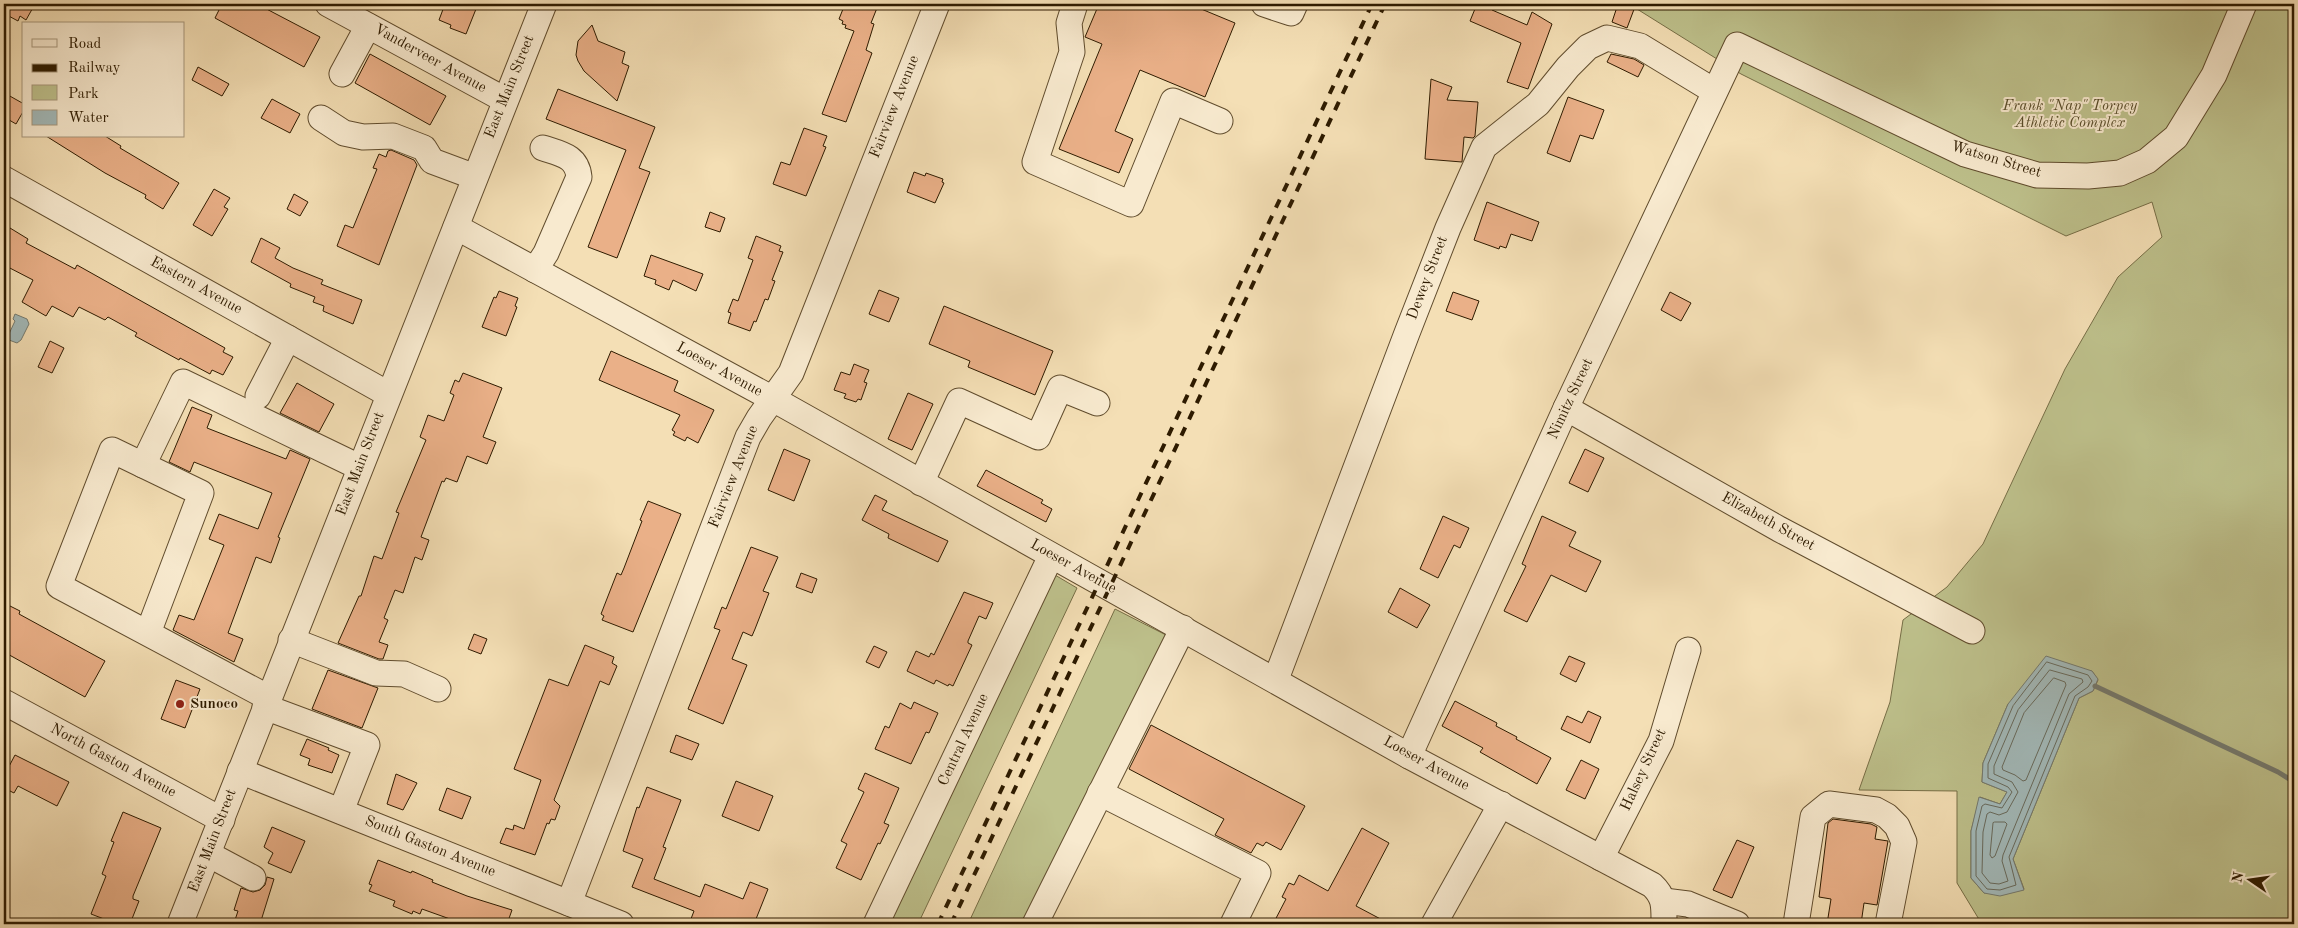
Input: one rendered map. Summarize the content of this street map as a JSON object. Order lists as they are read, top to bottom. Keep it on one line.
{"streets":{"street":["Vanderveer Avenue","East Main Street","Fairview Avenue","Watson Street","Dewey Street","Eastern Avenue","Loeser Avenue","Nimitz Street","Elizabeth Street","Central Avenue","North Gaston Avenue","Halsey Street","South Gaston Avenue"]},"crossings":[["Vanderveer Avenue","East Main Street"],["East Main Street","Eastern Avenue"],["East Main Street","Loeser Avenue"],["East Main Street","North Gaston Avenue"],["East Main Street","South Gaston Avenue"],["Fairview Avenue","Loeser Avenue"],["Fairview Avenue","South Gaston Avenue"],["Watson Street","Nimitz Street"],["Dewey Street","Loeser Avenue"],["Dewey Street","Nimitz Street"],["Loeser Avenue","Nimitz Street"],["Loeser Avenue","Central Avenue"],["Loeser Avenue","Halsey Street"],["Nimitz Street","Elizabeth Street"]],"parks":["Frank \"Nap\" Torpey Athletic Complex"],"places":["Sunoco"],"legend":["Road","Railway","Park","Water"],"north":"left"}
